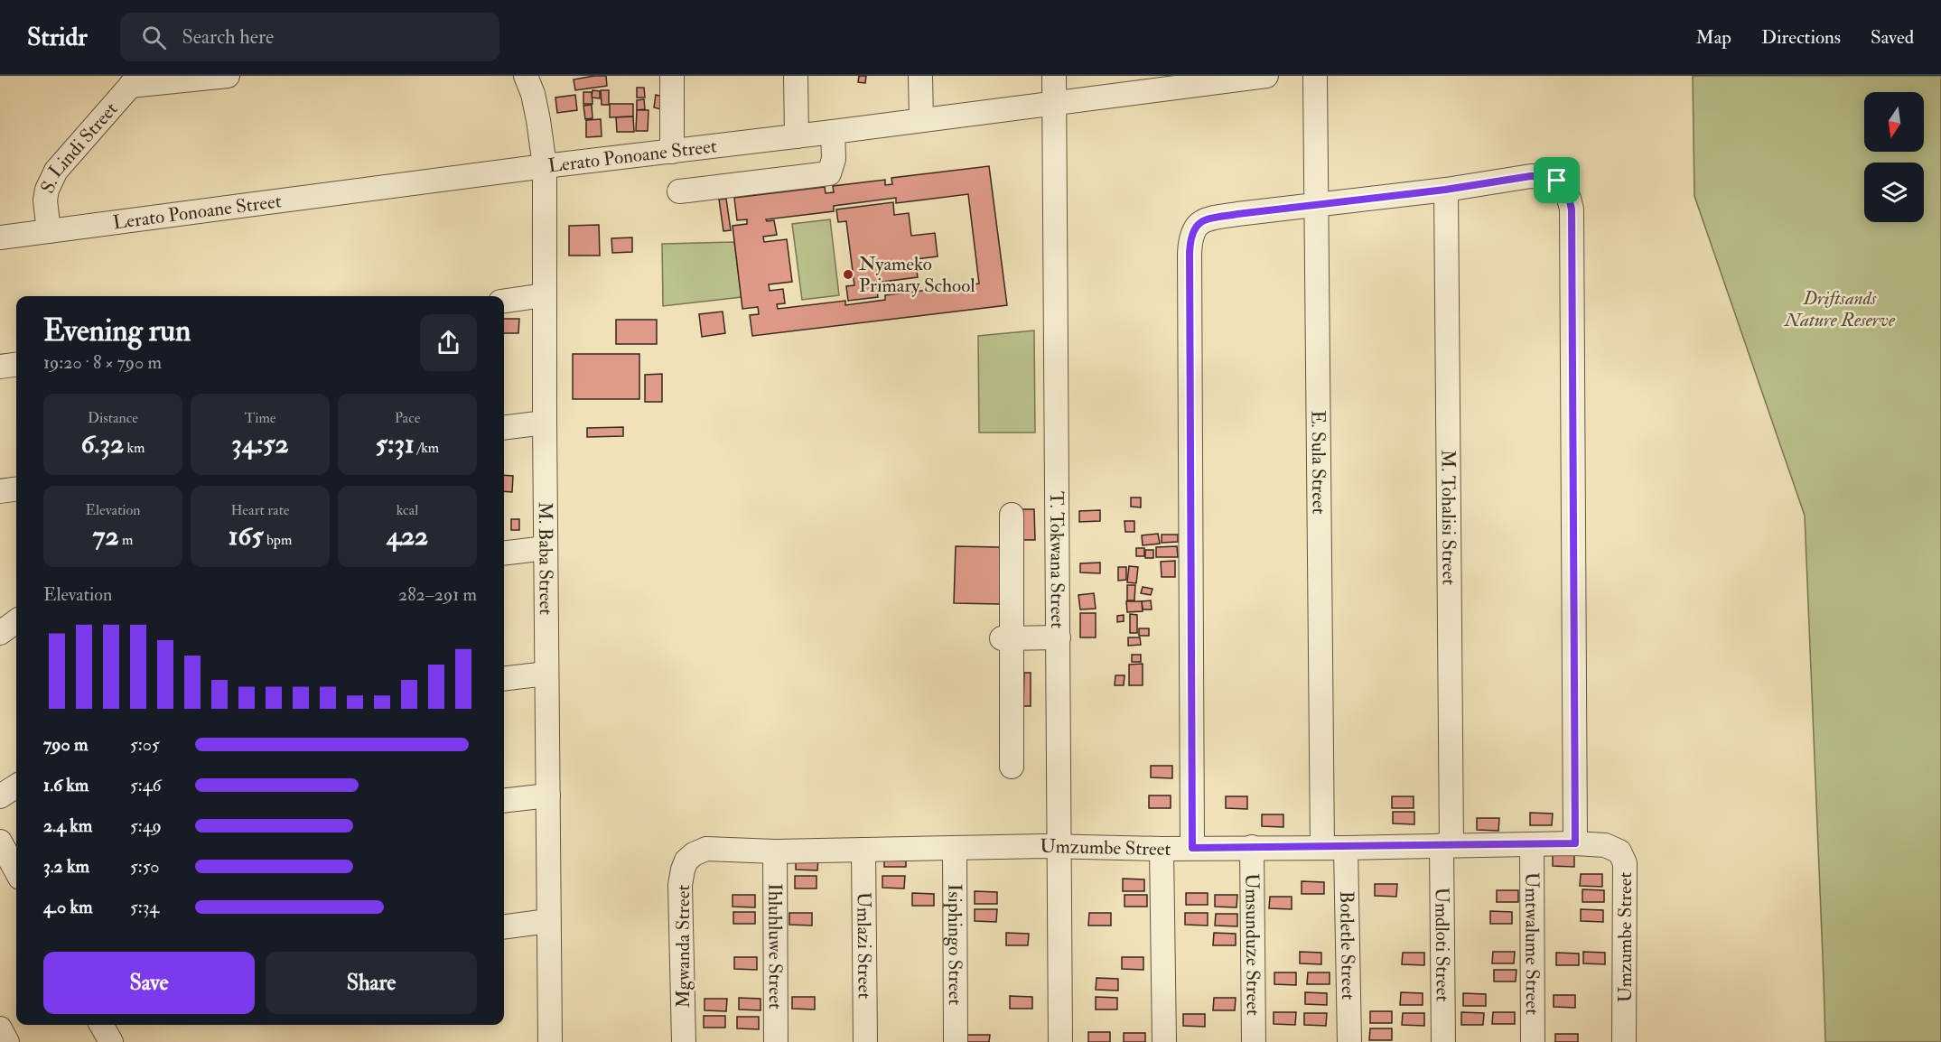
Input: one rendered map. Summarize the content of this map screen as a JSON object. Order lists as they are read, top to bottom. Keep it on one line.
{"streets":{"street":["S. Lindi Street","Lerato Ponoane Street","E. Sula Street","M. Tohalisi Street","M. Baba Street","T. Tokwana Street","Umzumbe Street","Umdloti Street","Umtwalume Street","Umsunduze Street","Botletle Street","Umlazi Street","Isiphingo Street","Mgwanda Street","Ihluhluwe Street"]},"crossings":[["S. Lindi Street","Lerato Ponoane Street"],["Lerato Ponoane Street","M. Baba Street"],["Lerato Ponoane Street","T. Tokwana Street"],["E. Sula Street","Umzumbe Street"],["M. Tohalisi Street","Umzumbe Street"],["M. Tohalisi Street","Umdloti Street"],["T. Tokwana Street","Umzumbe Street"],["Umzumbe Street","Umdloti Street"],["Umzumbe Street","Umtwalume Street"],["Umzumbe Street","Umsunduze Street"],["Umzumbe Street","Botletle Street"],["Umzumbe Street","Umlazi Street"],["Umzumbe Street","Isiphingo Street"],["Umzumbe Street","Mgwanda Street"],["Umzumbe Street","Ihluhluwe Street"]],"parks":["Driftsands Nature Reserve"],"places":["Nyameko Primary School"],"north":"bottom","page":{"header":"Stridr","search":"Search here","nav":["Map","Directions","Saved"],"heading":["Evening run","19:20 · 8 × 790 m"],"stats":[["Distance","6.32 km"],["Time","34:52"],["Pace","5:31 /km"],["Elevation","72 m"],["Heart rate","165 bpm"],["kcal","422"]],"chart":["Elevation","282–291 m"],"list":[{"name":"790 m","note":"5:05"},{"name":"1.6 km","note":"5:46"},{"name":"2.4 km","note":"5:49"},{"name":"3.2 km","note":"5:50"},{"name":"4.0 km","note":"5:34"}],"buttons":["Save","Share"]}}
